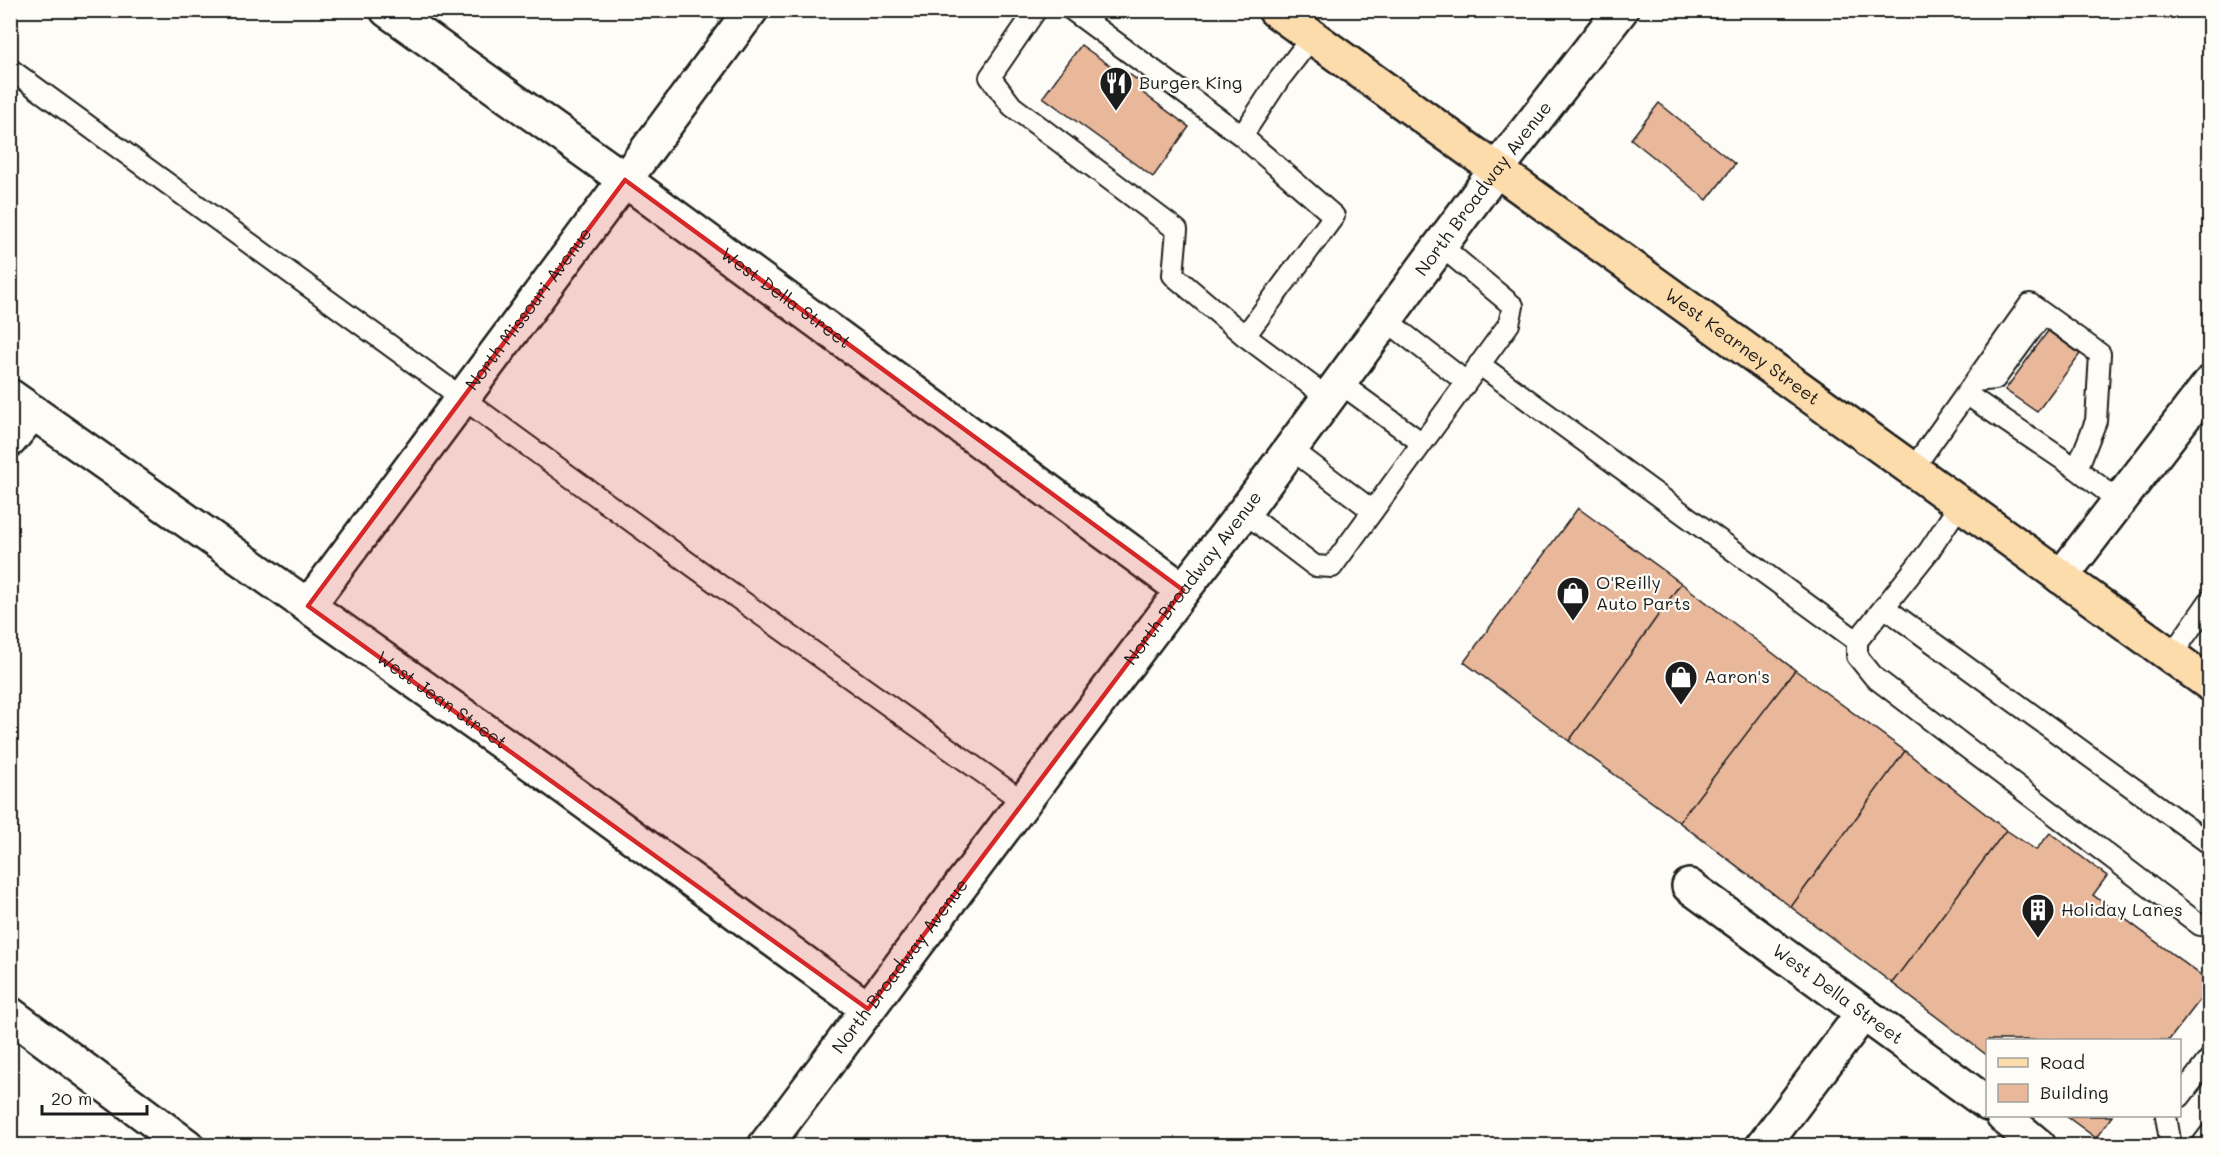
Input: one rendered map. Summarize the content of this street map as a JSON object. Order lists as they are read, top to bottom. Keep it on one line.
{"streets":{"main road":["West Kearney Street"],"street":["North Broadway Avenue","West Della Street","North Missouri Avenue","West Jean Street"]},"crossings":[["North Broadway Avenue","West Della Street"],["North Broadway Avenue","West Kearney Street"],["North Broadway Avenue","West Jean Street"],["West Della Street","North Missouri Avenue"],["North Missouri Avenue","West Jean Street"]],"places":{"restaurant":["Burger King"],"shop":["O'Reilly Auto Parts","Aaron's"],"building":["Holiday Lanes"]},"legend":["Road","Building"],"scale_bar":"20 m"}
